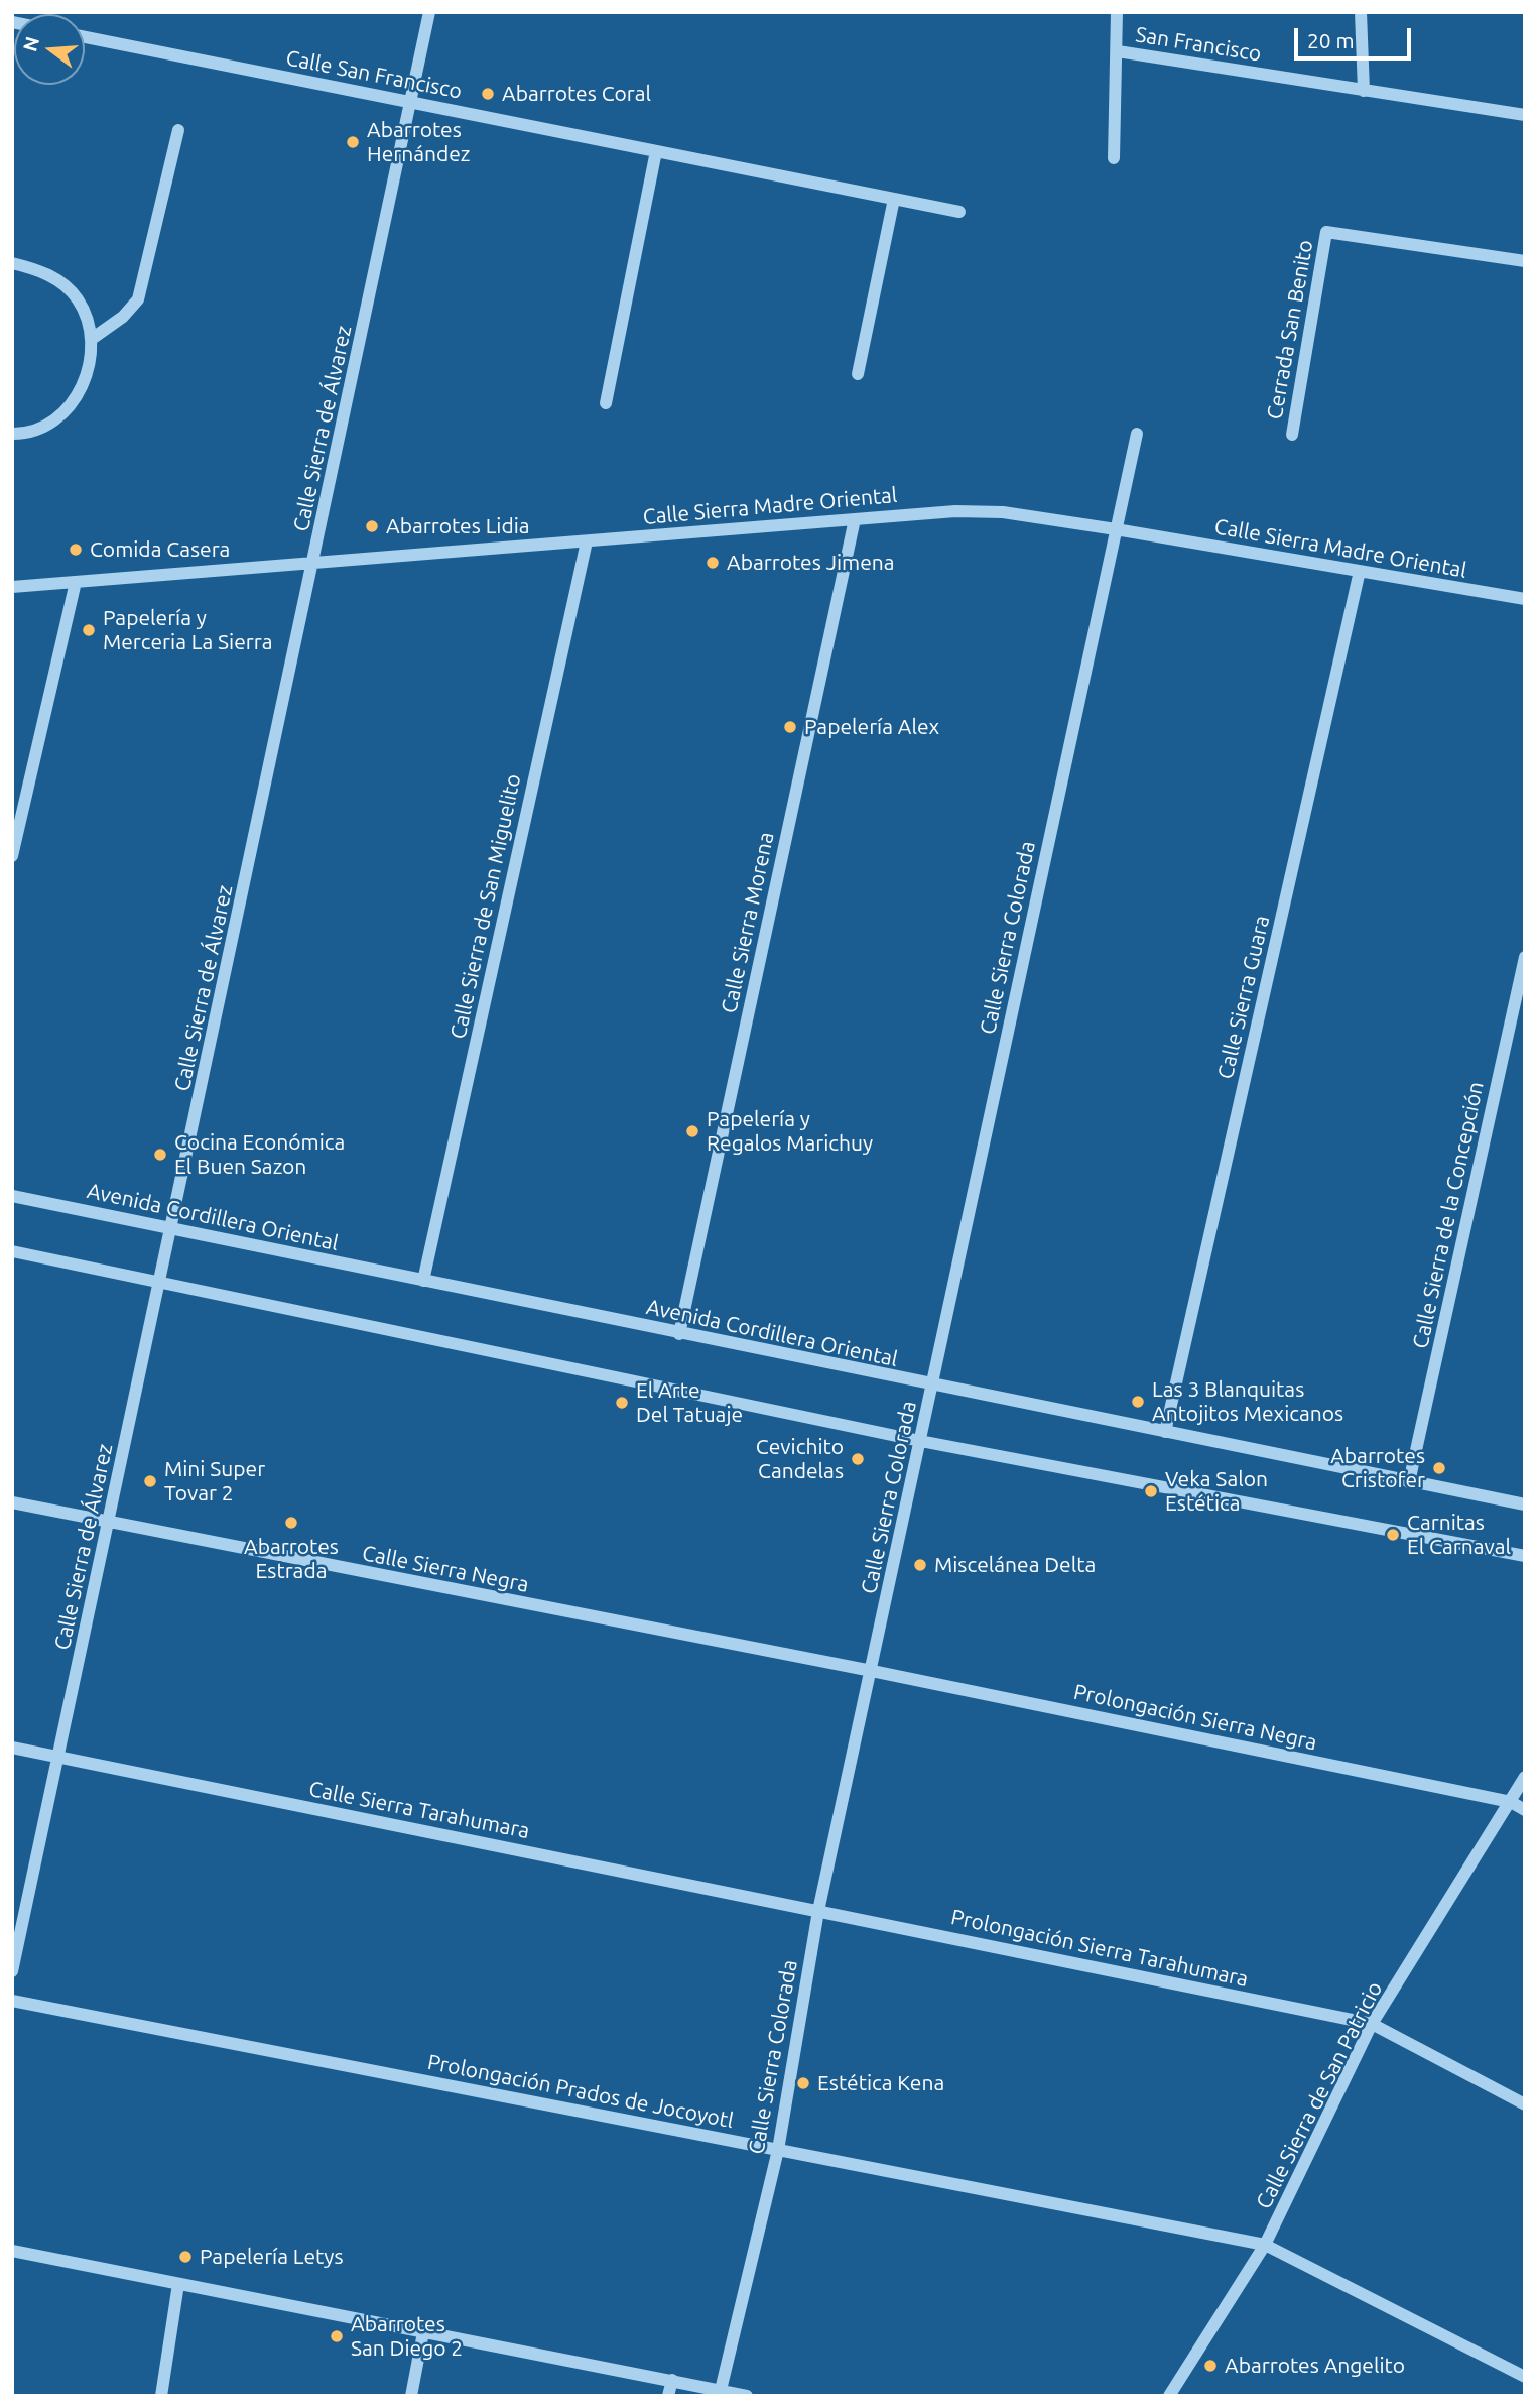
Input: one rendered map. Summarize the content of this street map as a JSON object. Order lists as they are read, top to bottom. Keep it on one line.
{"streets":{"street":["San Francisco","Calle San Francisco","Cerrada San Benito","Calle Sierra de Álvarez","Calle Sierra Madre Oriental","Calle Sierra de San Miguelito","Calle Sierra Morena","Calle Sierra Colorada","Calle Sierra Guara","Calle Sierra de la Concepción","Avenida Cordillera Oriental","Calle Sierra Negra","Prolongación Sierra Negra","Calle Sierra Tarahumara","Prolongación Sierra Tarahumara","Prolongación Prados de Jocoyotl","Calle Sierra de San Patricio"]},"crossings":[["Calle San Francisco","Calle Sierra de Álvarez"],["Calle Sierra de Álvarez","Calle Sierra Madre Oriental"],["Calle Sierra de Álvarez","Avenida Cordillera Oriental"],["Calle Sierra de Álvarez","Calle Sierra Negra"],["Calle Sierra de Álvarez","Calle Sierra Tarahumara"],["Calle Sierra Madre Oriental","Calle Sierra de San Miguelito"],["Calle Sierra Madre Oriental","Calle Sierra Morena"],["Calle Sierra Madre Oriental","Calle Sierra Colorada"],["Calle Sierra Madre Oriental","Calle Sierra Guara"],["Calle Sierra de San Miguelito","Avenida Cordillera Oriental"],["Calle Sierra Morena","Avenida Cordillera Oriental"],["Calle Sierra Colorada","Avenida Cordillera Oriental"],["Calle Sierra Colorada","Calle Sierra Negra"],["Calle Sierra Colorada","Prolongación Sierra Negra"],["Calle Sierra Colorada","Calle Sierra Tarahumara"],["Calle Sierra Colorada","Prolongación Sierra Tarahumara"],["Calle Sierra Colorada","Prolongación Prados de Jocoyotl"],["Calle Sierra Guara","Avenida Cordillera Oriental"],["Calle Sierra de la Concepción","Avenida Cordillera Oriental"],["Calle Sierra Negra","Prolongación Sierra Negra"],["Prolongación Sierra Negra","Calle Sierra de San Patricio"],["Calle Sierra Tarahumara","Prolongación Sierra Tarahumara"],["Prolongación Sierra Tarahumara","Calle Sierra de San Patricio"],["Prolongación Prados de Jocoyotl","Calle Sierra de San Patricio"]],"places":["Abarrotes Coral","Abarrotes Hernández","Abarrotes Lidia","Comida Casera","Abarrotes Jimena","Papelería y Merceria La Sierra","Papelería Alex","Papelería y Regalos Marichuy","Cocina Económica El Buen Sazon","Las 3 Blanquitas Antojitos Mexicanos","El Arte Del Tatuaje","Cevichito Candelas","Abarrotes Cristofer","Mini Super Tovar 2","Veka Salon Estética","Abarrotes Estrada","Carnitas El Carnaval","Miscelánea Delta","Estética Kena","Papelería Letys","Abarrotes San Diego 2","Abarrotes Angelito"],"scale_bar":"20 m","north":"left"}
